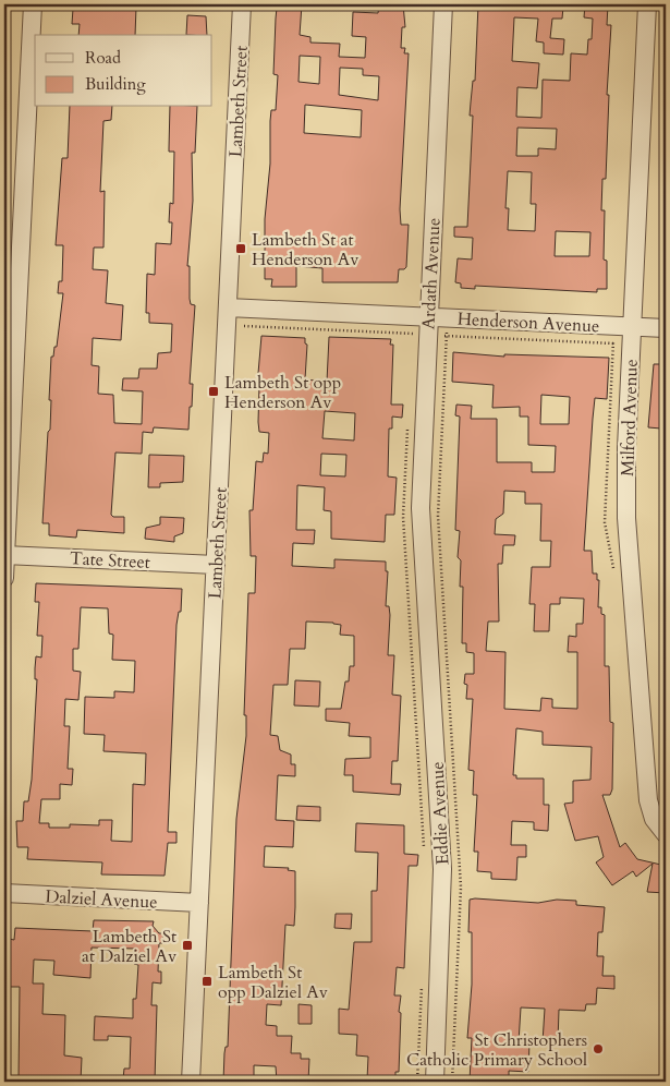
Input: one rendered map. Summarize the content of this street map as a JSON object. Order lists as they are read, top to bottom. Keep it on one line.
{"streets":{"street":["Lambeth Street","Ardath Avenue","Henderson Avenue","Milford Avenue","Tate Street","Eddie Avenue","Dalziel Avenue"]},"crossings":[["Lambeth Street","Henderson Avenue"],["Lambeth Street","Tate Street"],["Lambeth Street","Dalziel Avenue"],["Ardath Avenue","Henderson Avenue"],["Ardath Avenue","Eddie Avenue"],["Henderson Avenue","Milford Avenue"]],"places":{"transit":["Lambeth St at Henderson Av","Lambeth St opp Henderson Av","Lambeth St at Dalziel Av","Lambeth St opp Dalziel Av"],"other":["St Christophers Catholic Primary School"]},"legend":["Road","Building"]}
